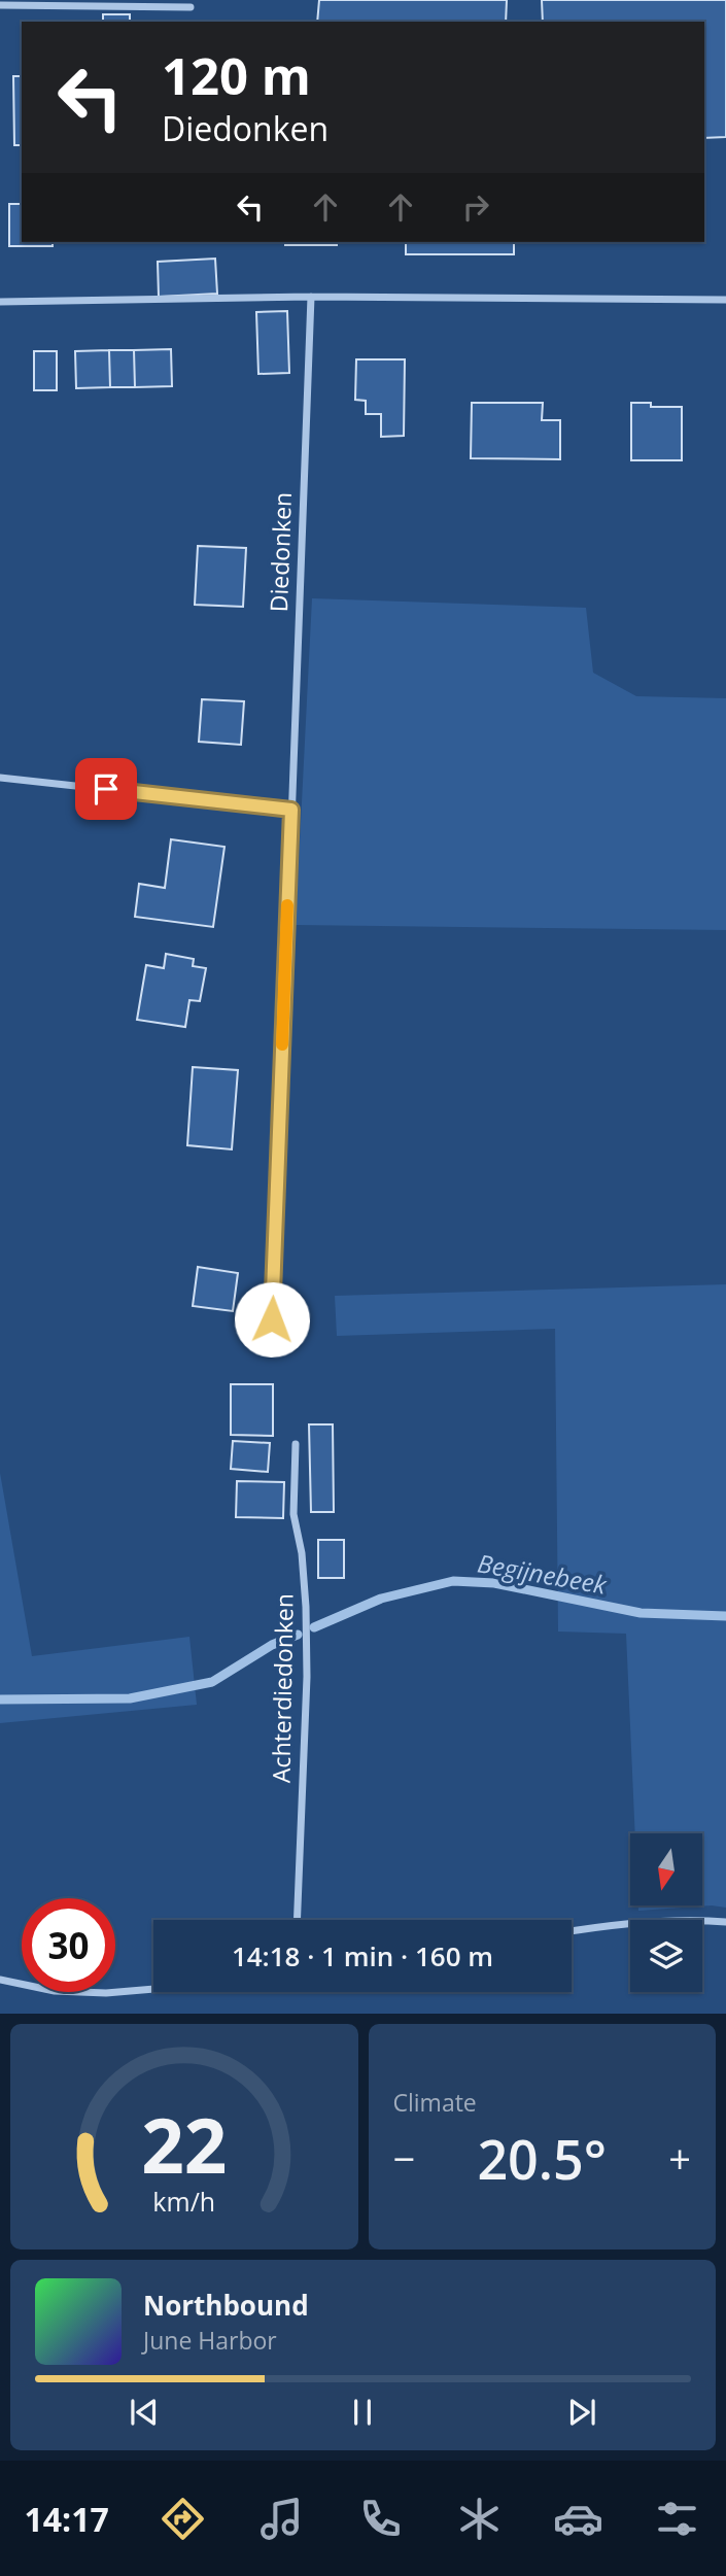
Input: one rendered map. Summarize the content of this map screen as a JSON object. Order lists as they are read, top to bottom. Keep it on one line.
{"streets":{"street":["Diedonken","Achterdiedonken"]},"water":["Begijnebeek"],"north":"bottom","page":{"turn":["120 m","Diedonken"],"limit":"30","trip":"14:18 · 1 min · 160 m","tile":"Climate","heat":["−","20.5°","+"],"song":["Northbound","June Harbor"],"tabs":"14:17","gauge":["22","km/h"]}}
